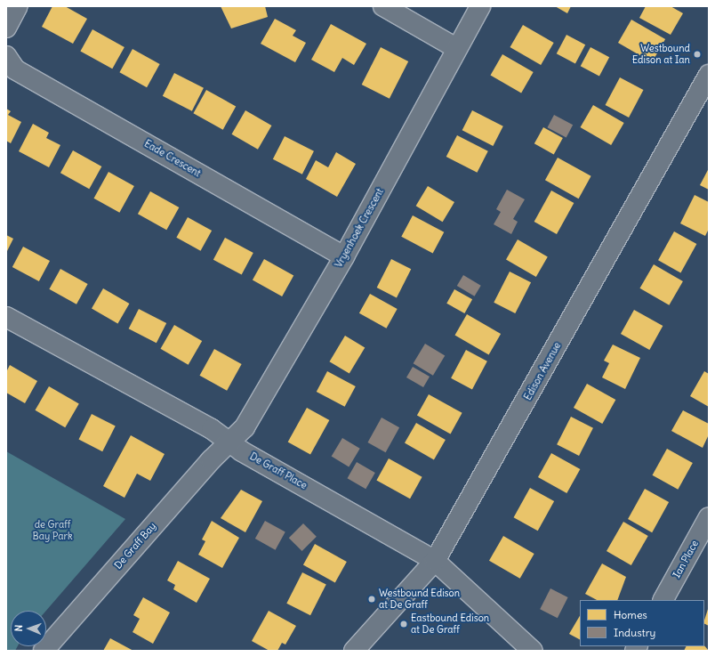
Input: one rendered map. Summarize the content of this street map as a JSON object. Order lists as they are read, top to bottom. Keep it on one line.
{"streets":{"street":["Eade Crescent","Vryenhoek Crescent","Edison Avenue","De Graff Place","De Graff Bay","Ian Place"]},"crossings":[["Eade Crescent","Vryenhoek Crescent"],["Vryenhoek Crescent","De Graff Place"],["Vryenhoek Crescent","De Graff Bay"],["Edison Avenue","De Graff Place"],["De Graff Place","De Graff Bay"]],"parks":["de Graff Bay Park"],"places":["Westbound Edison at Ian","Westbound Edison at De Graff","Eastbound Edison at De Graff"],"legend":["Homes","Industry"],"north":"left"}
